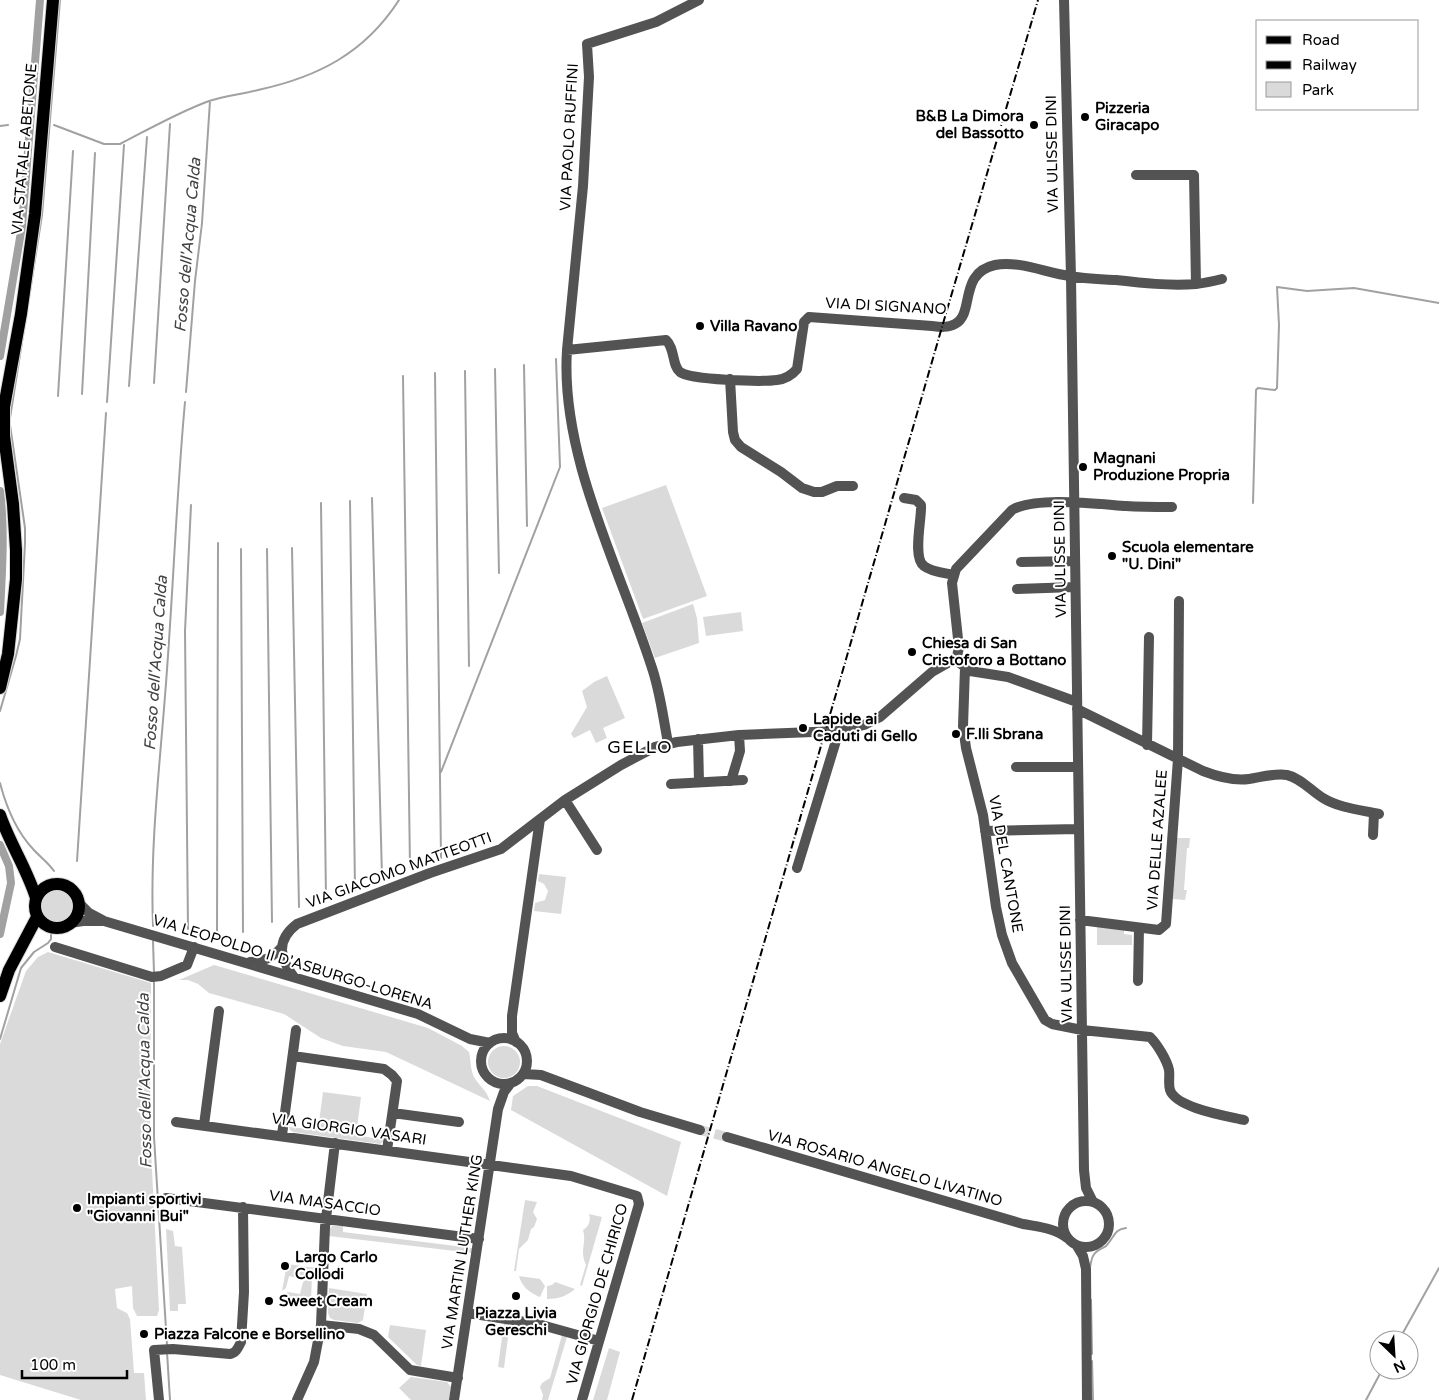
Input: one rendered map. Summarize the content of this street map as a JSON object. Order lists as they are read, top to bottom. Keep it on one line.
{"streets":{"main road":["VIA STATALE ABETONE"],"street":["VIA PAOLO RUFFINI","VIA ULISSE DINI","VIA DI SIGNANO","VIA DELLE AZALEE","VIA DEL CANTONE","VIA GIACOMO MATTEOTTI","VIA LEOPOLDO II D'ASBURGO-LORENA","VIA GIORGIO VASARI","VIA ROSARIO ANGELO LIVATINO","VIA MASACCIO","VIA MARTIN LUTHER KING","VIA GIORGIO DE CHIRICO"]},"crossings":[["VIA PAOLO RUFFINI","VIA DI SIGNANO"],["VIA ULISSE DINI","VIA DI SIGNANO"],["VIA ULISSE DINI","VIA DELLE AZALEE"],["VIA ULISSE DINI","VIA DEL CANTONE"],["VIA GIACOMO MATTEOTTI","VIA LEOPOLDO II D'ASBURGO-LORENA"],["VIA GIORGIO VASARI","VIA MARTIN LUTHER KING"],["VIA GIORGIO VASARI","VIA GIORGIO DE CHIRICO"],["VIA MASACCIO","VIA MARTIN LUTHER KING"],["VIA MARTIN LUTHER KING","VIA GIORGIO DE CHIRICO"]],"districts":["GELLO"],"water":["Fosso dell'Acqua Calda"],"places":["Pizzeria Giracapo","B&B La Dimora del Bassotto","Villa Ravano","Magnani Produzione Propria","Scuola elementare \"U. Dini\"","Chiesa di San Cristoforo a Bottano","Lapide ai Caduti di Gello","F.lli Sbrana","Impianti sportivi \"Giovanni Bui\"","Largo Carlo Collodi","Piazza Livia Gereschi","Sweet Cream","Piazza Falcone e Borsellino"],"legend":["Road","Railway","Park"],"scale_bar":"100 m","north":"bottom right"}
